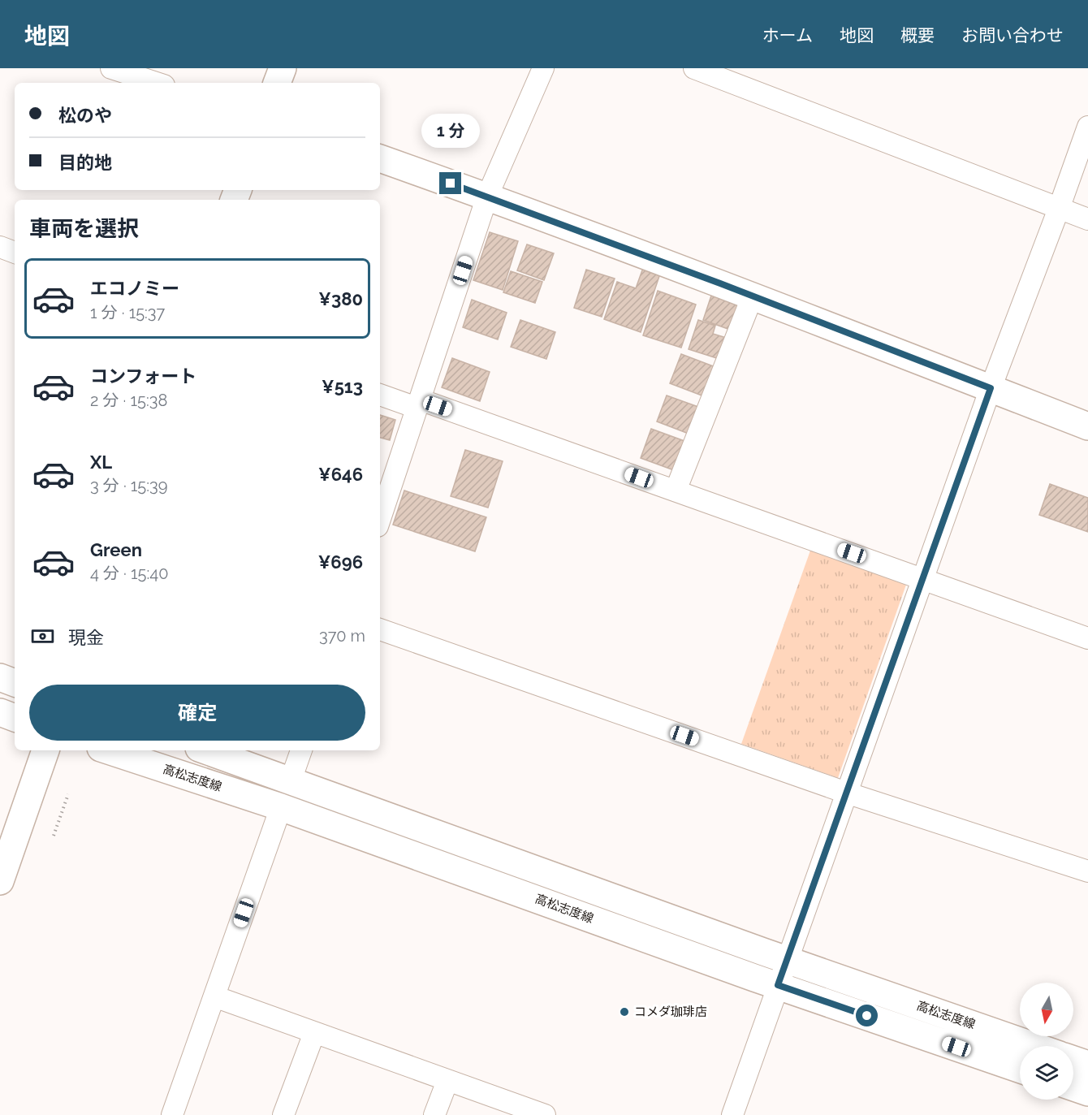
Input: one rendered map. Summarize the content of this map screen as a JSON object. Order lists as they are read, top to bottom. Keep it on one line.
{"streets":{"main road":["高松志度線"]},"places":["コメダ珈琲店"],"north":"bottom","page":{"header":"地図","nav":["ホーム","地図","概要","お問い合わせ"],"banner":["松のや","目的地"],"bubble":"1 分","heading":"車両を選択","list":[{"name":"エコノミー","note":"1 分 · 15:37","value":"¥380"},{"name":"コンフォート","note":"2 分 · 15:38","value":"¥513"},{"name":"XL","note":"3 分 · 15:39","value":"¥646"},{"name":"Green","note":"4 分 · 15:40","value":"¥696"}],"pay":["現金","370 m"],"buttons":"確定"}}
